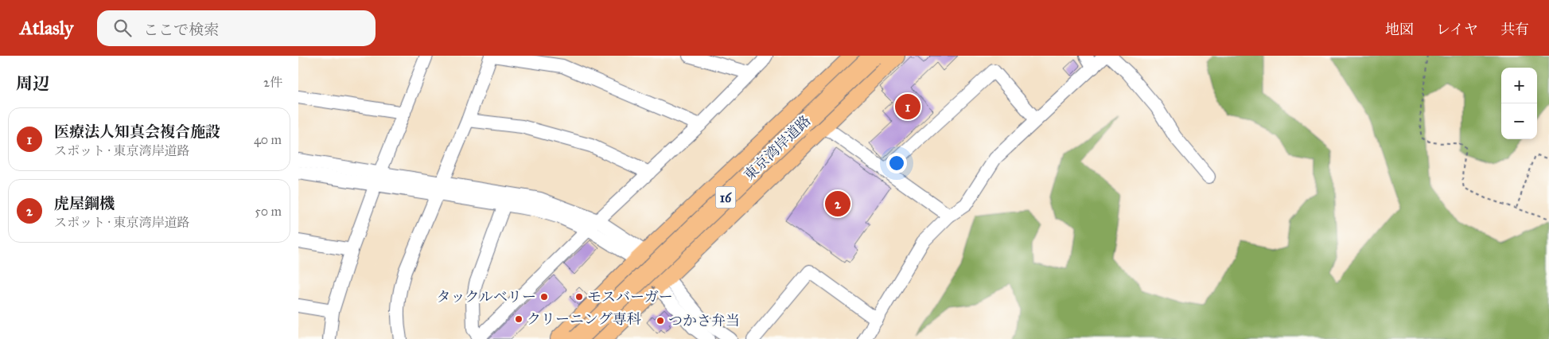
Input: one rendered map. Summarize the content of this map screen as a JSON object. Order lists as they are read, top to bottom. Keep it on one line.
{"streets":{"highway":["東京湾岸道路","16"]},"places":["タックルベリー","モスバーガー","クリーニング専科","つかさ弁当"],"page":{"header":"Atlasly","search":"ここで検索","nav":["地図","レイヤ","共有"],"heading":["周辺","2件"],"map_buttons":["+","−"],"pins":["1","2"],"list":[{"mark":"1","name":"医療法人知真会複合施設","note":"スポット · 東京湾岸道路","value":"40 m"},{"mark":"2","name":"虎屋鋼機","note":"スポット · 東京湾岸道路","value":"50 m"}]}}
